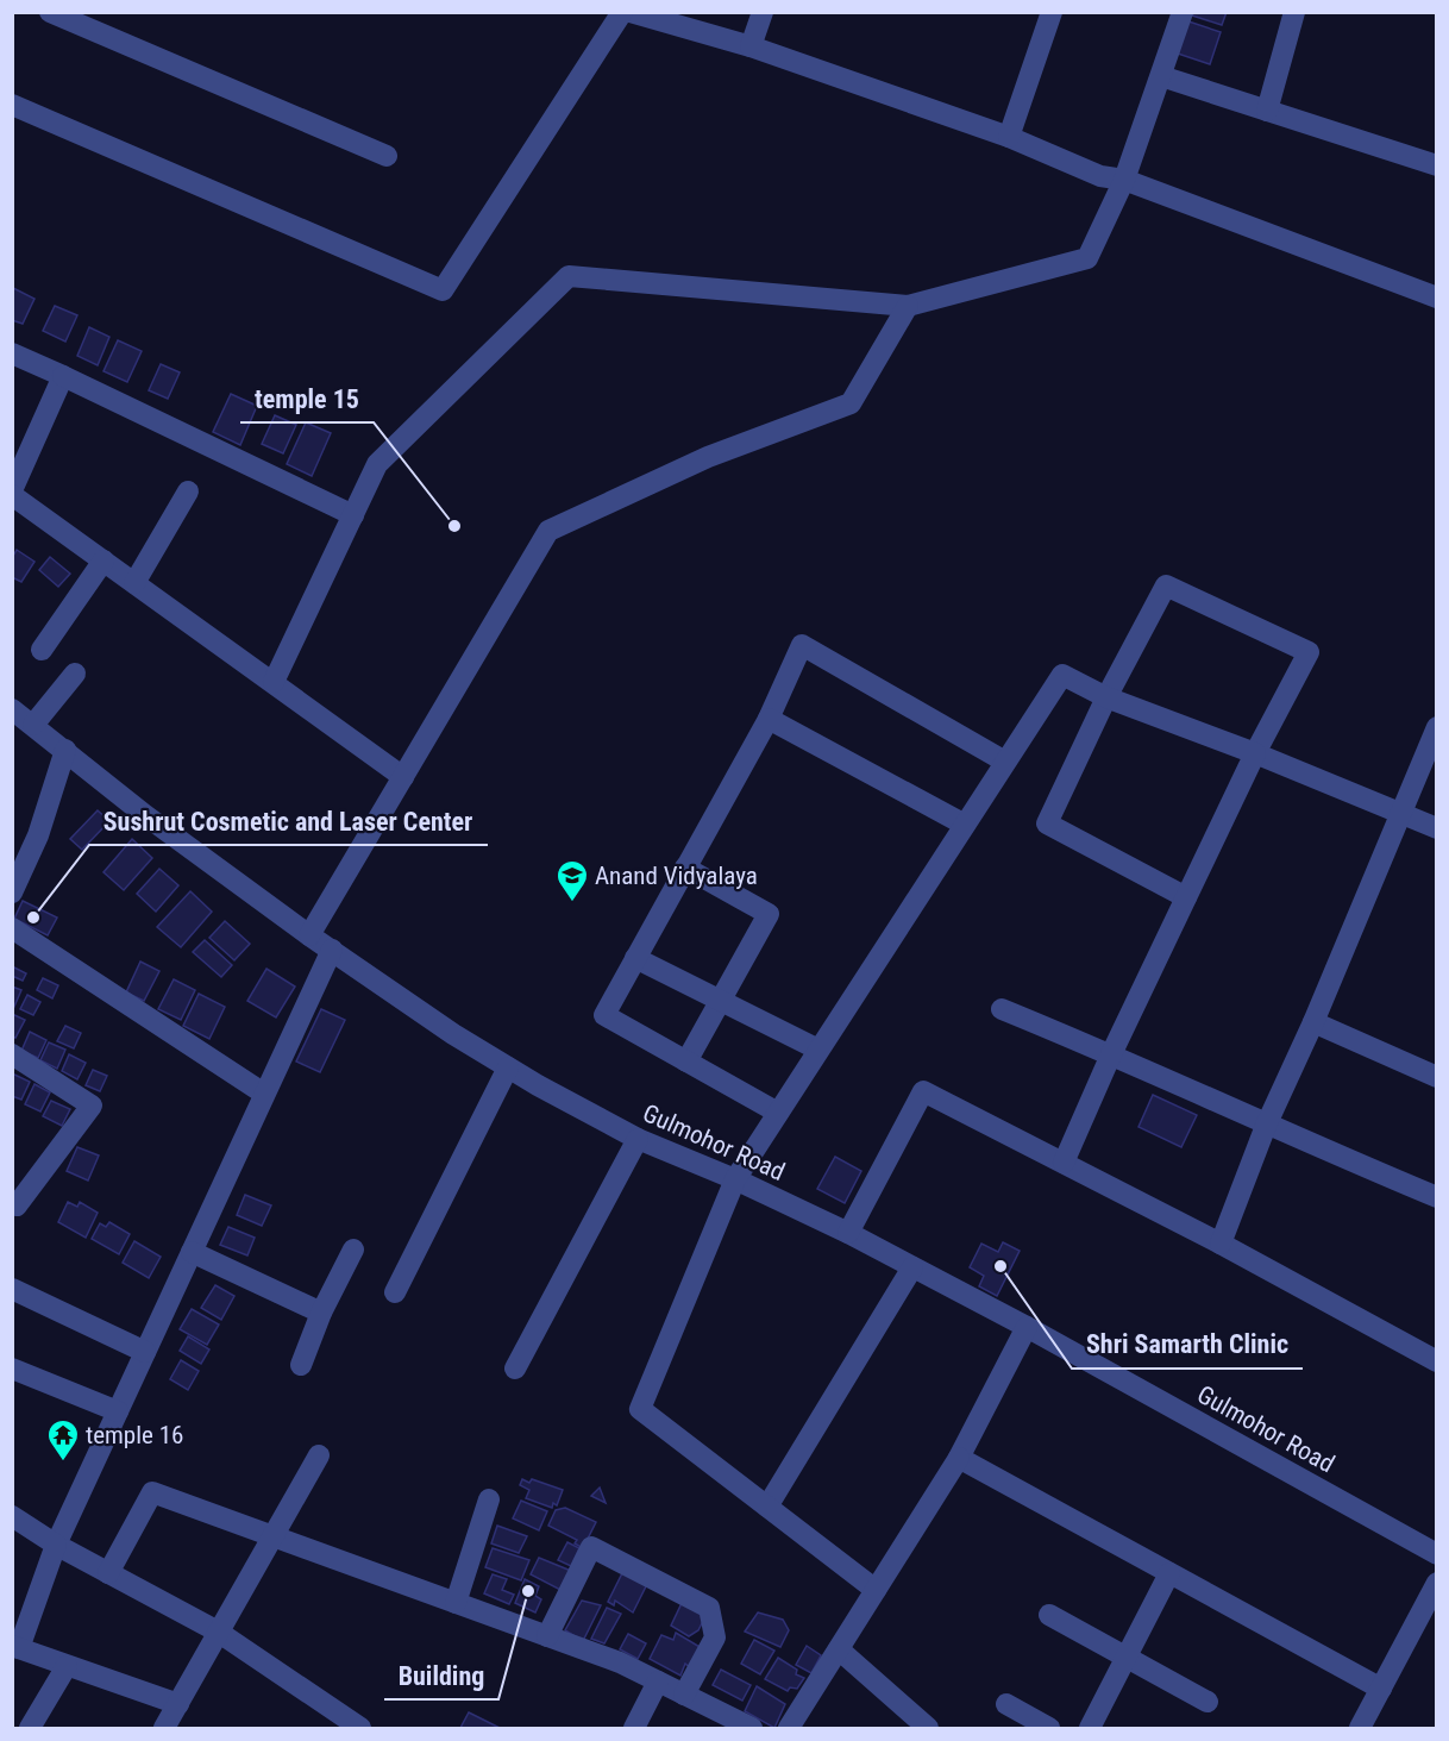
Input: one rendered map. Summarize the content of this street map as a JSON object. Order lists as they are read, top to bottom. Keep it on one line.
{"streets":{"street":["Gulmohor Road"]},"places":{"other":["temple 15","Sushrut Cosmetic and Laser Center","Shri Samarth Clinic","Building"],"school or university":["Anand Vidyalaya"],"temple":["temple 16"]}}
